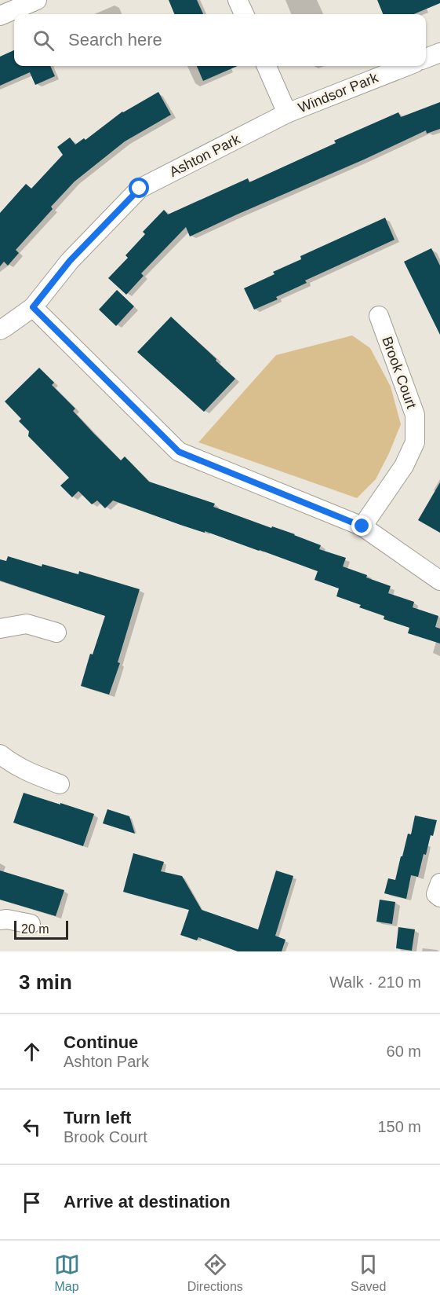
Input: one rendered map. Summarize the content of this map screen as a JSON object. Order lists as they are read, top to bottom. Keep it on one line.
{"streets":{"street":["Windsor Park","Ashton Park","Brook Court"]},"crossings":[["Windsor Park","Ashton Park"]],"scale_bar":"20 m","page":{"search":"Search here","scale":"20 m","heading":["3 min","Walk · 210 m"],"list":[["Continue","Ashton Park","60 m"],["Turn left","Brook Court","150 m"],"Arrive at destination"],"nav":["Map","Directions","Saved"]}}
